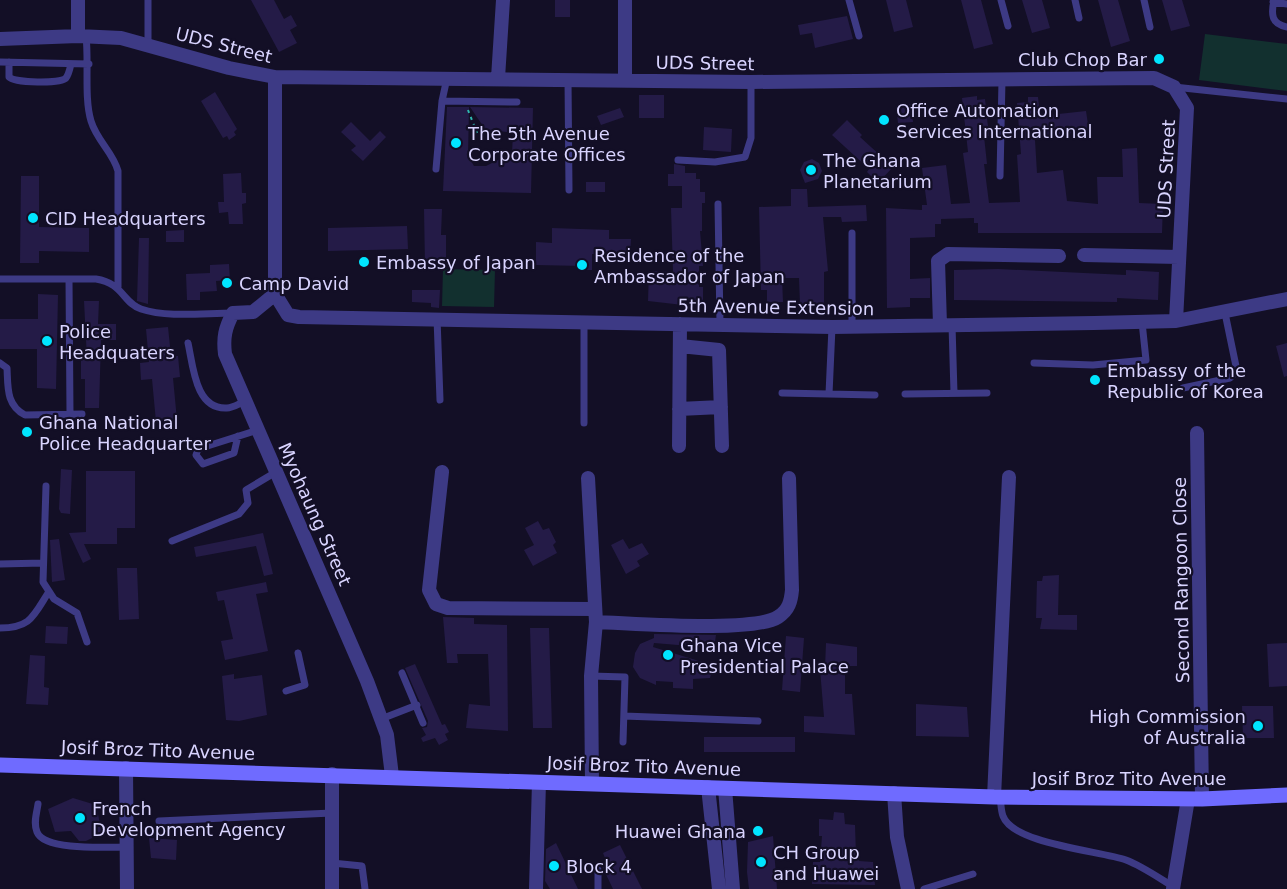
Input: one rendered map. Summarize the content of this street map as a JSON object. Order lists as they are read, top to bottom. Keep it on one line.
{"streets":{"street":["UDS Street","5th Avenue Extension","Myohaung Street","Second Rangoon Close","Josif Broz Tito Avenue"]},"crossings":[["UDS Street","5th Avenue Extension"],["Myohaung Street","Josif Broz Tito Avenue"],["Second Rangoon Close","Josif Broz Tito Avenue"]],"places":["Club Chop Bar","Office Automation Services International","The 5th Avenue Corporate Offices","The Ghana Planetarium","CID Headquarters","Embassy of Japan","Residence of the Ambassador of Japan","Camp David","Police Headquaters","Embassy of the Republic of Korea","Ghana National Police Headquarter","Ghana Vice Presidential Palace","High Commission of Australia","French Development Agency","Huawei Ghana","CH Group and Huawei","Block 4"]}
